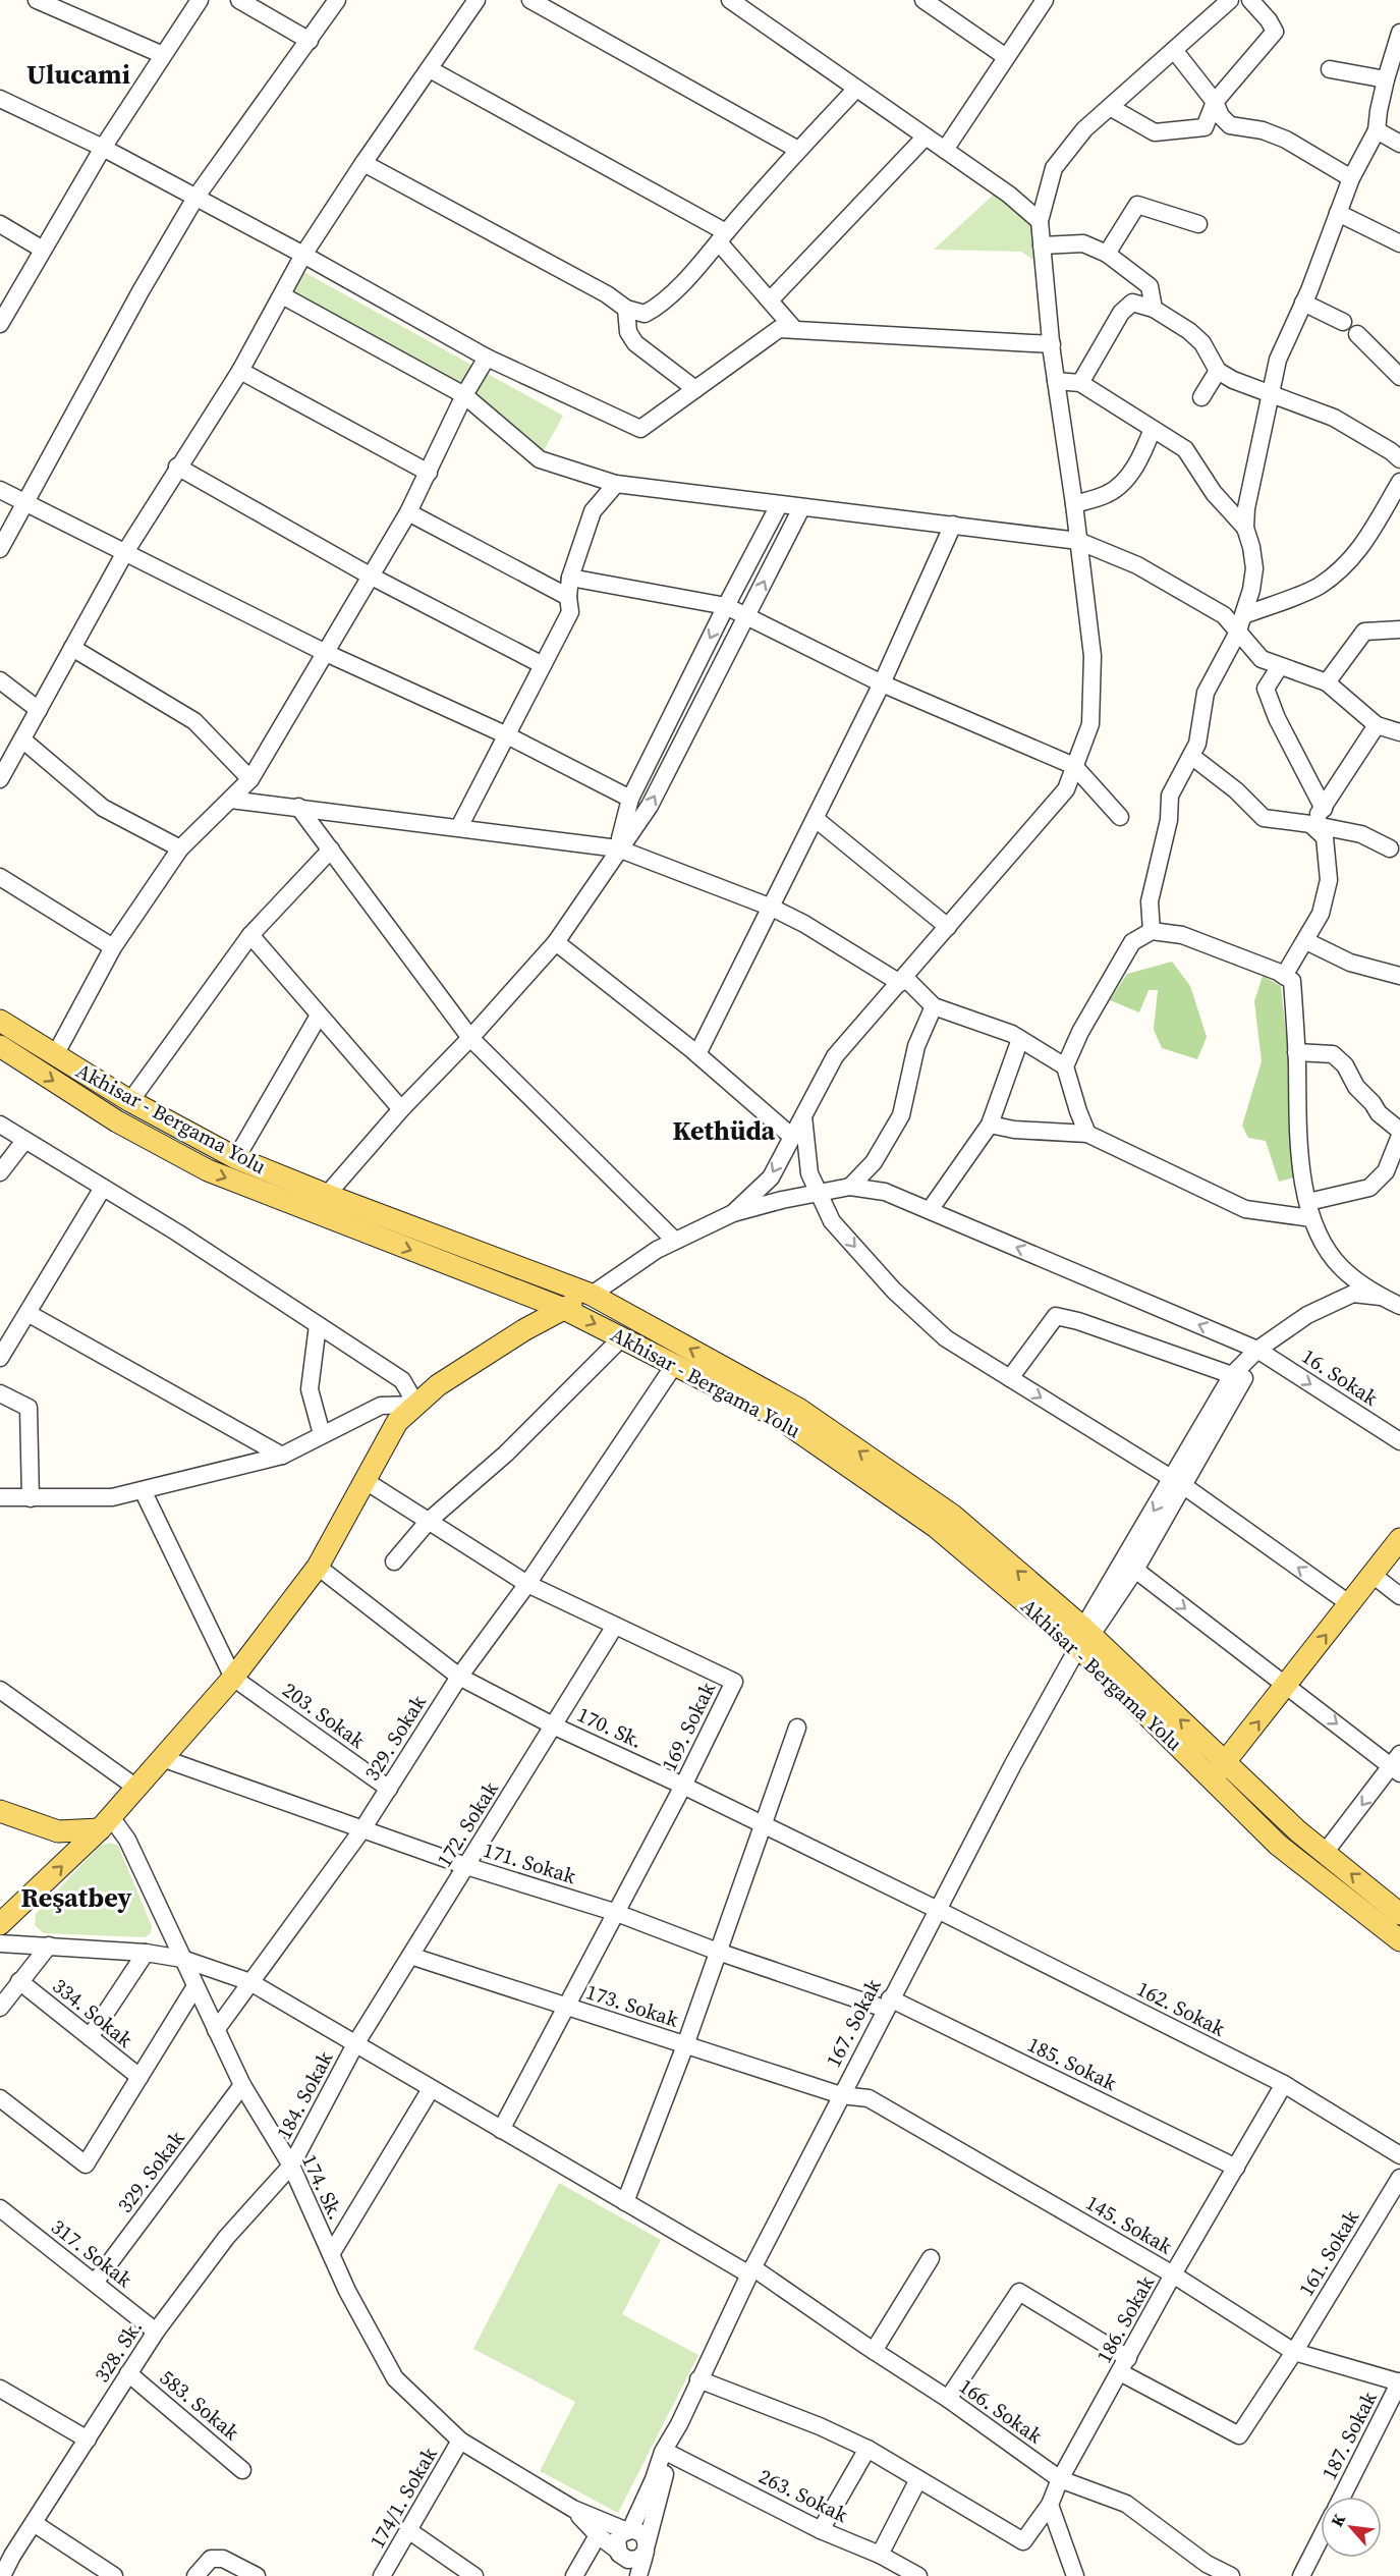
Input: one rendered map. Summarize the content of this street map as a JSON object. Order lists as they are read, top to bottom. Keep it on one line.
{"streets":{"main road":["Akhisar - Bergama Yolu"],"street":["16. Sokak","203. Sokak","169. Sokak","170. Sk.","329. Sokak","172. Sokak","171. Sokak","173. Sokak","162. Sokak","334. Sokak","167. Sokak","185. Sokak","184. Sokak","174. Sk.","145. Sokak","317. Sokak","161. Sokak","186. Sokak","328. Sk.","583. Sokak","166. Sokak","187. Sokak","263. Sokak","174/1. Sokak"]},"crossings":[["Akhisar - Bergama Yolu","329. Sokak"],["Akhisar - Bergama Yolu","167. Sokak"],["203. Sokak","329. Sokak"],["169. Sokak","170. Sk."],["169. Sokak","329. Sokak"],["169. Sokak","172. Sokak"],["169. Sokak","171. Sokak"],["169. Sokak","173. Sokak"],["169. Sokak","166. Sokak"],["170. Sk.","329. Sokak"],["170. Sk.","172. Sokak"],["170. Sk.","162. Sokak"],["170. Sk.","167. Sokak"],["329. Sokak","171. Sokak"],["329. Sokak","174. Sk."],["329. Sokak","317. Sokak"],["329. Sokak","166. Sokak"],["172. Sokak","171. Sokak"],["172. Sokak","173. Sokak"],["172. Sokak","184. Sokak"],["172. Sokak","166. Sokak"],["171. Sokak","167. Sokak"],["171. Sokak","185. Sokak"],["173. Sokak","167. Sokak"],["173. Sokak","145. Sokak"],["162. Sokak","167. Sokak"],["162. Sokak","186. Sokak"],["167. Sokak","185. Sokak"],["167. Sokak","145. Sokak"],["167. Sokak","166. Sokak"],["185. Sokak","186. Sokak"],["184. Sokak","174. Sk."],["184. Sokak","328. Sk."],["184. Sokak","166. Sokak"],["174. Sk.","328. Sk."],["174. Sk.","166. Sokak"],["174. Sk.","174/1. Sokak"],["145. Sokak","161. Sokak"],["145. Sokak","186. Sokak"],["145. Sokak","187. Sokak"],["317. Sokak","328. Sk."],["161. Sokak","186. Sokak"],["186. Sokak","166. Sokak"],["328. Sk.","583. Sokak"]],"districts":["Ulucami","Kethüda","Reşatbey"],"north":"top left"}
